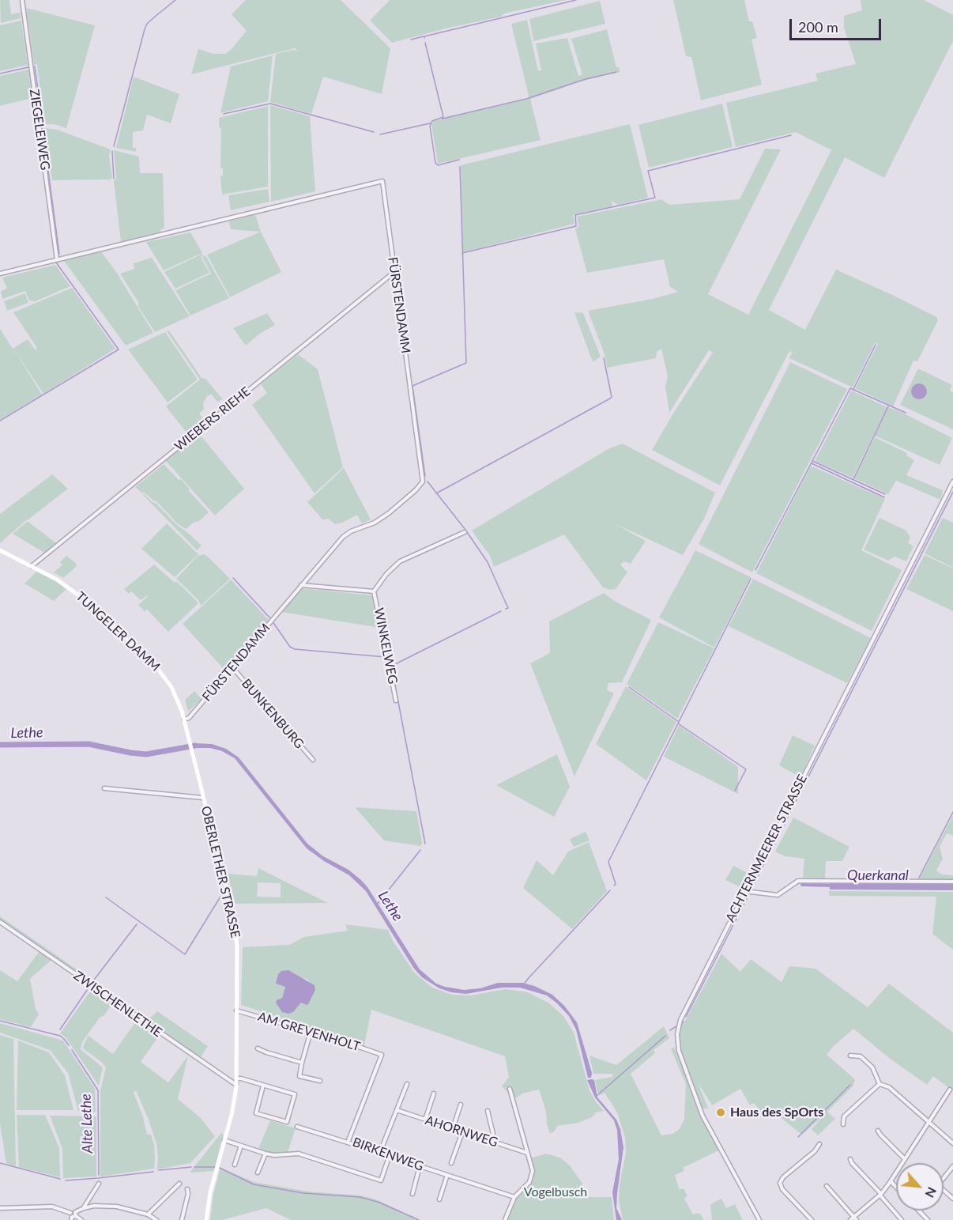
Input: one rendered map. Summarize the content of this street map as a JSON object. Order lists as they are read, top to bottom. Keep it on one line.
{"streets":{"street":["ZIEGELEIWEG","FÜRSTENDAMM","WIEBERS RIEHE","TUNGELER DAMM","WINKELWEG","BUNKENBURG","ACHTERNMEERER STRASSE","OBERLETHER STRASSE","ZWISCHENLETHE","AM GREVENHOLT","AHORNWEG","BIRKENWEG"]},"crossings":[["ZIEGELEIWEG","FÜRSTENDAMM"],["FÜRSTENDAMM","WIEBERS RIEHE"],["FÜRSTENDAMM","TUNGELER DAMM"],["FÜRSTENDAMM","WINKELWEG"],["FÜRSTENDAMM","BUNKENBURG"],["WIEBERS RIEHE","TUNGELER DAMM"],["TUNGELER DAMM","OBERLETHER STRASSE"],["OBERLETHER STRASSE","ZWISCHENLETHE"],["OBERLETHER STRASSE","AM GREVENHOLT"],["AM GREVENHOLT","BIRKENWEG"]],"water":["Lethe","Querkanal","Alte Lethe"],"parks":["Vogelbusch"],"places":["Haus des SpOrts"],"scale_bar":"200 m","north":"bottom right"}
